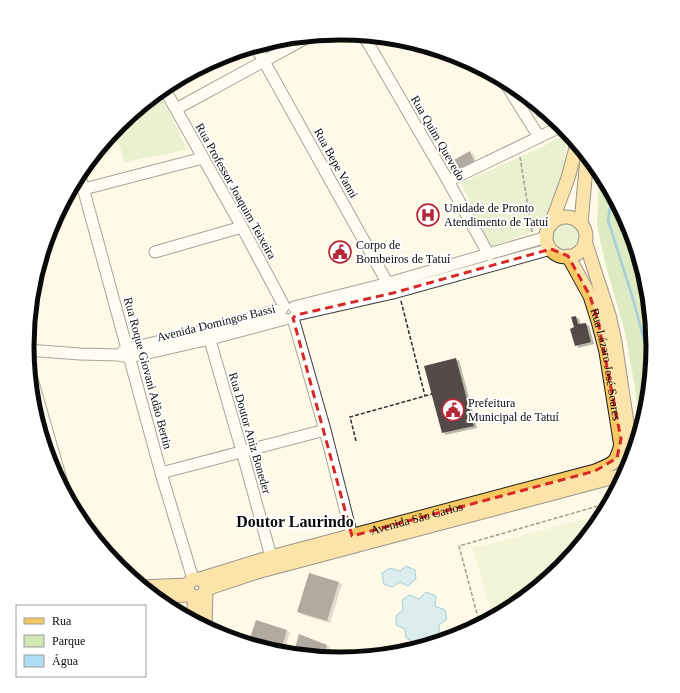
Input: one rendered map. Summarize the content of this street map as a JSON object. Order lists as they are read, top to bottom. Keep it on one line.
{"streets":{"main road":["Rua Lázaro José Soares","Avenida São Carlos"],"street":["Rua Quim Quevedo","Rua Bepe Vanni","Rua Professor Joaquim Teixeira","Avenida Domingos Bassi","Rua Roque Giovani Adão Bertin","Rua Doutor Aniz Boneder"]},"crossings":[["Rua Quim Quevedo","Avenida Domingos Bassi"],["Rua Bepe Vanni","Avenida Domingos Bassi"],["Rua Professor Joaquim Teixeira","Avenida Domingos Bassi"],["Rua Professor Joaquim Teixeira","Avenida São Carlos"],["Avenida Domingos Bassi","Rua Lázaro José Soares"],["Avenida Domingos Bassi","Rua Roque Giovani Adão Bertin"],["Avenida Domingos Bassi","Rua Doutor Aniz Boneder"],["Rua Lázaro José Soares","Avenida São Carlos"],["Rua Roque Giovani Adão Bertin","Avenida São Carlos"],["Rua Doutor Aniz Boneder","Avenida São Carlos"]],"districts":["Doutor Laurindo"],"places":{"hospital":["Unidade de Pronto Atendimento de Tatuí"],"public building":["Corpo de Bombeiros de Tatuí","Prefeitura Municipal de Tatuí"]},"legend":["Rua","Parque","Água"]}
